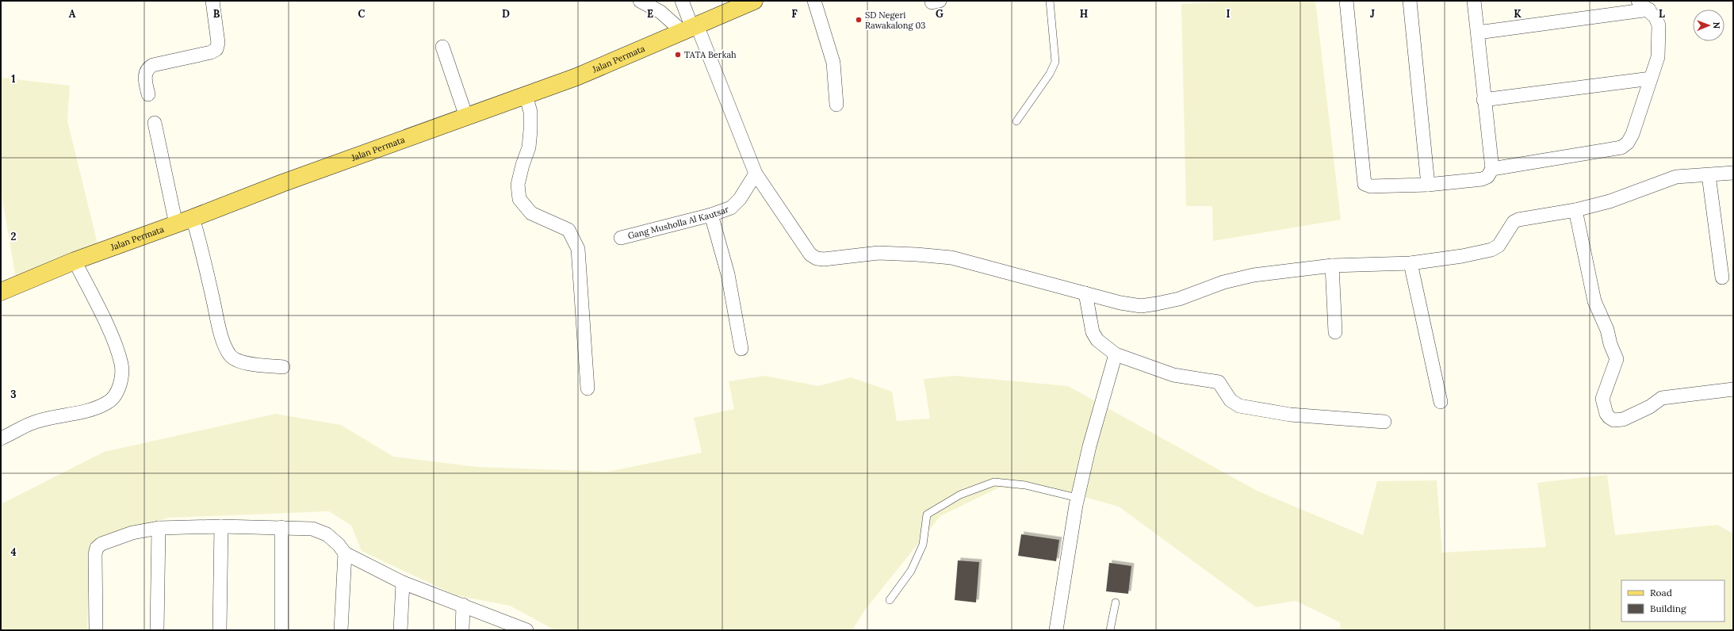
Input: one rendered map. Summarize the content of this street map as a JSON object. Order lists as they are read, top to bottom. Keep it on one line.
{"streets":{"main road":["Jalan Permata"],"street":["Gang Musholla Al Kautsar"]},"places":["SD Negeri Rawakalong 03","TATA Berkah"],"legend":["Road","Building"],"north":"right","grid":{"columns":["A","B","C","D","E","F","G","H","I","J","K","L"],"rows":["1","2","3","4"]}}
